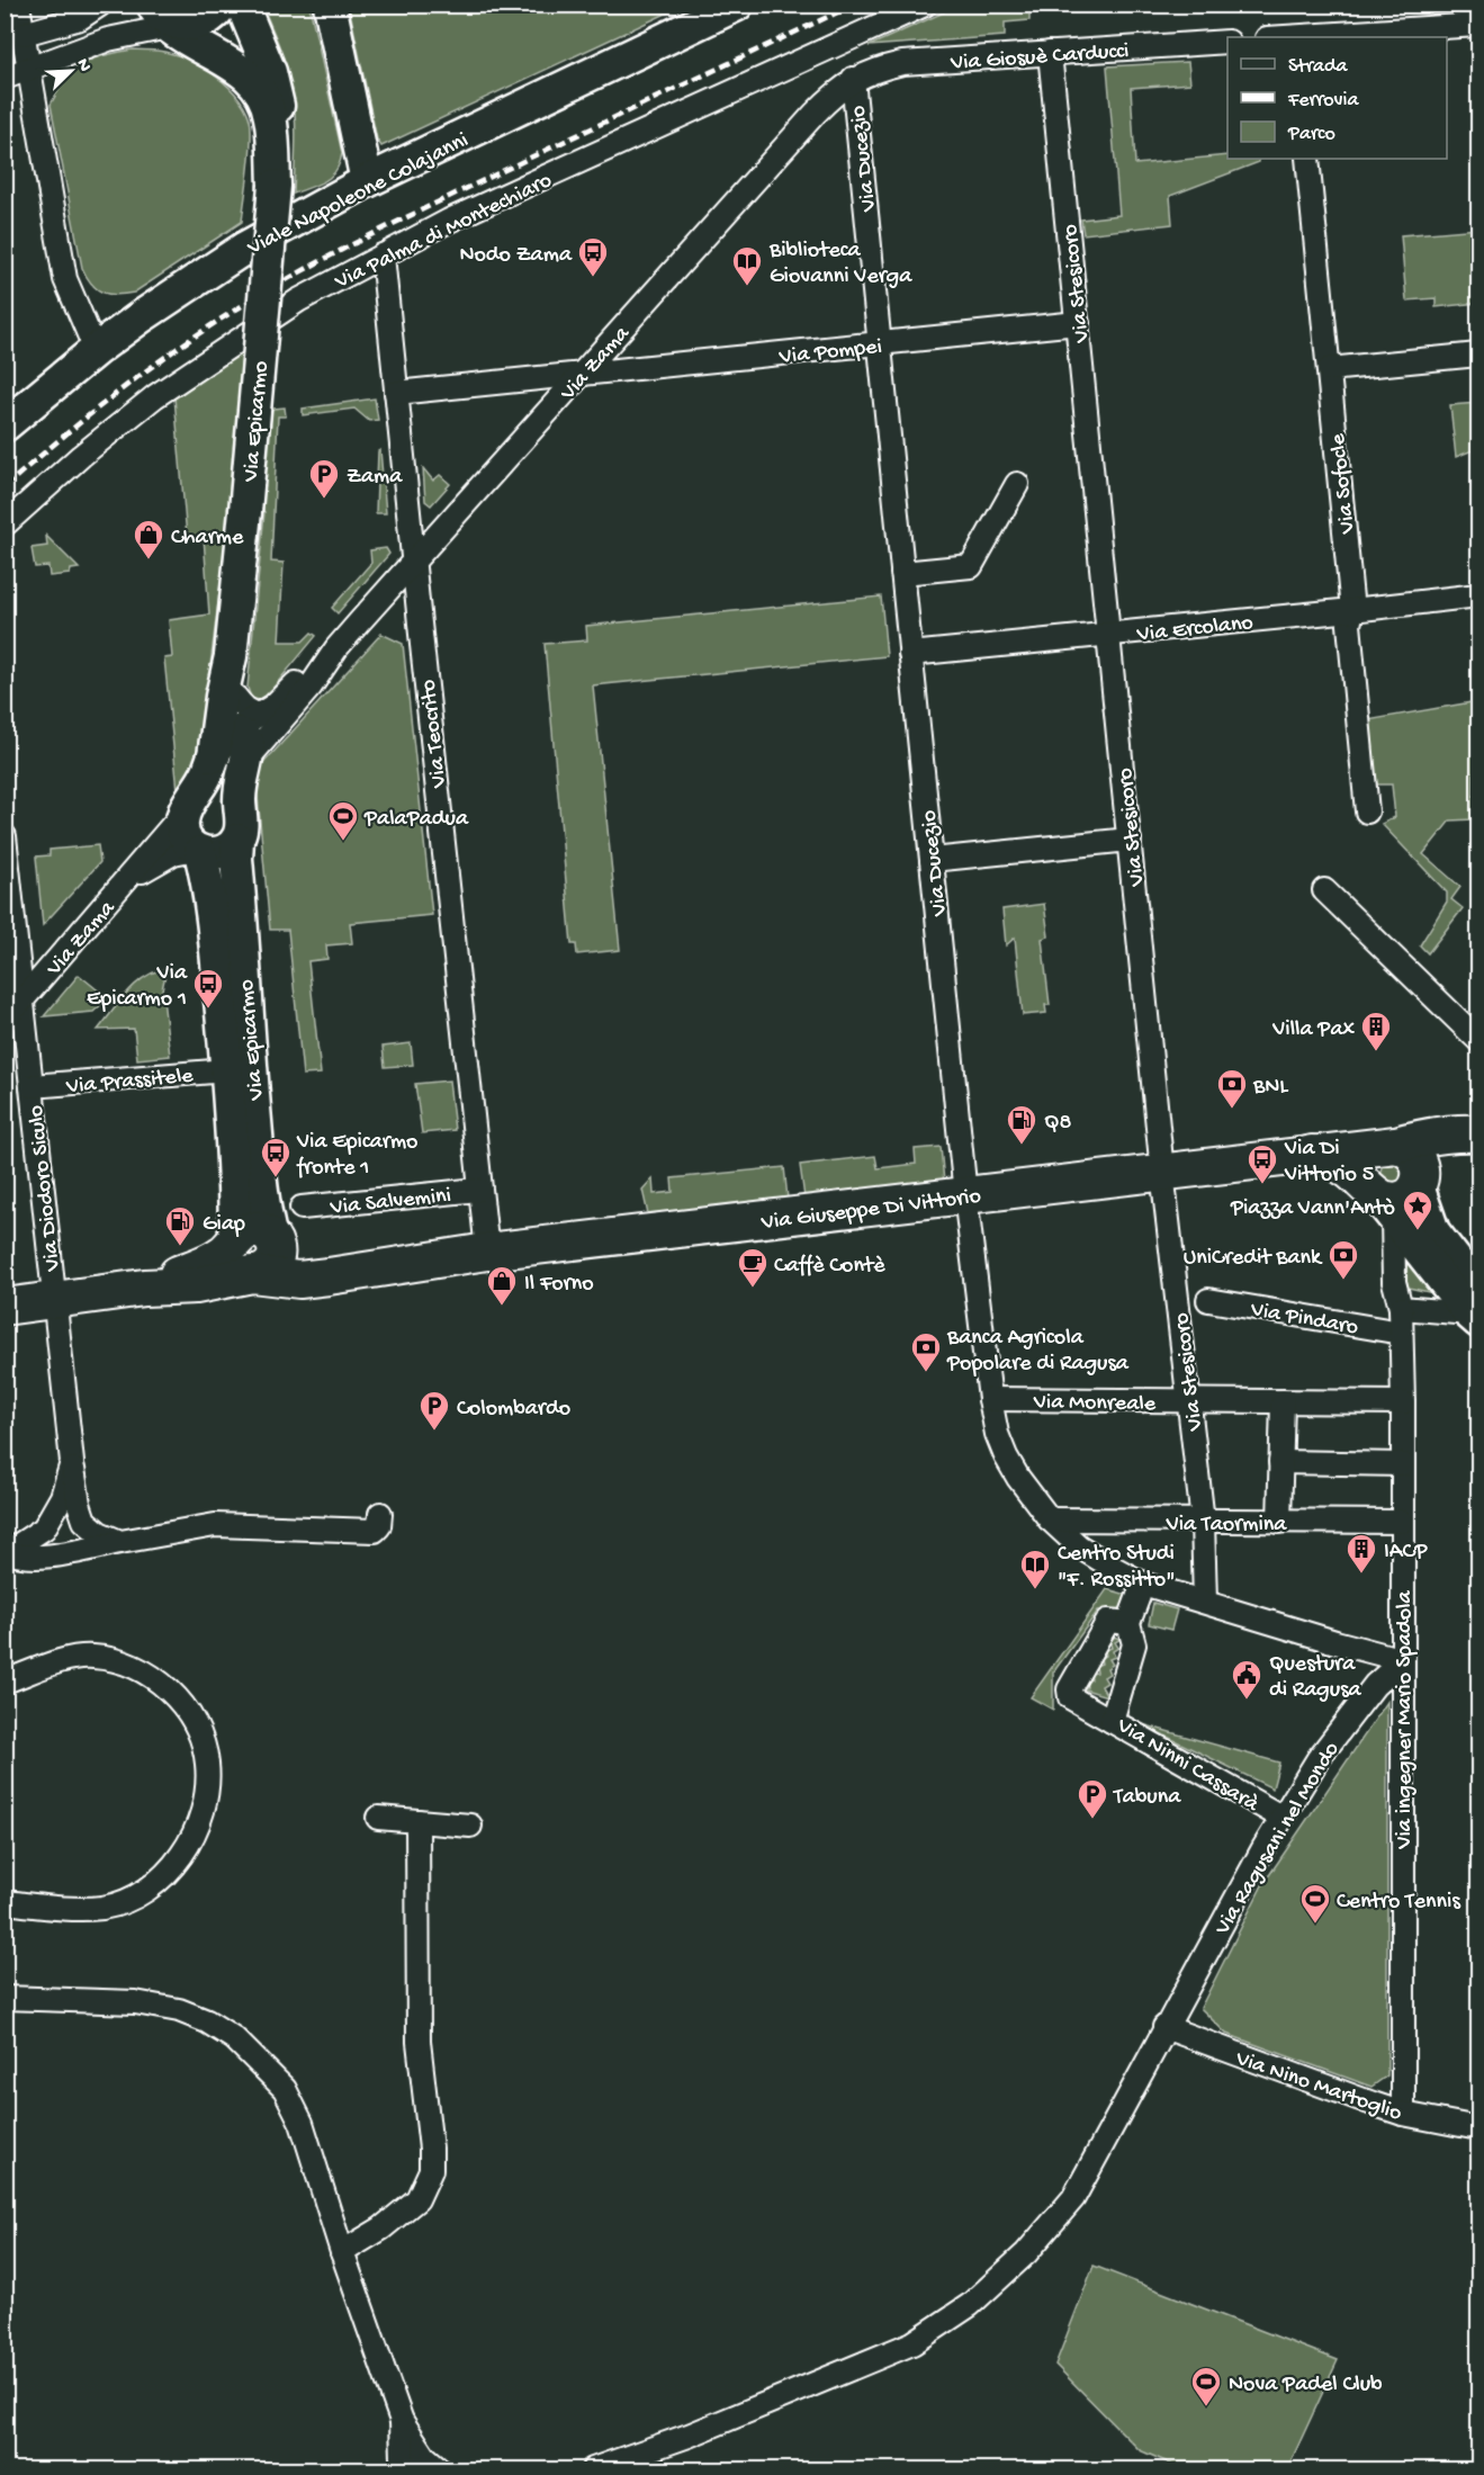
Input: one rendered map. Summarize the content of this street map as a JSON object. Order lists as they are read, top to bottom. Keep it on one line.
{"streets":{"main road":["Viale Napoleone Colajanni","Via Epicarmo","Via Giuseppe Di Vittorio"],"street":["Via Giosuè Carducci","Via Ducezio","Via Palma di Montechiaro","Via Stesicoro","Via Pompei","Via Zama","Via Sofocle","Via Ercolano","Via Teocrito","Via Prassitele","Via Diodoro Siculo","Via Salvemini","Via Pindaro","Via Monreale","Via Taormina","Via ingegner Mario Spadola","Via Ninni Cassarà","Via Ragusani nel Mondo","Via Nino Martoglio"]},"crossings":[["Via Giosuè Carducci","Via Ducezio"],["Via Giosuè Carducci","Via Stesicoro"],["Via Giosuè Carducci","Via Zama"],["Via Ducezio","Via Stesicoro"],["Via Ducezio","Via Pompei"],["Via Ducezio","Via Zama"],["Via Ducezio","Via Ercolano"],["Via Ducezio","Via Giuseppe Di Vittorio"],["Via Ducezio","Via Monreale"],["Via Ducezio","Via Taormina"],["Via Ducezio","Via ingegner Mario Spadola"],["Via Ducezio","Via Ninni Cassarà"],["Via Ducezio","Via Ragusani nel Mondo"],["Via Palma di Montechiaro","Via Teocrito"],["Via Stesicoro","Via Pompei"],["Via Stesicoro","Via Ercolano"],["Via Stesicoro","Via Giuseppe Di Vittorio"],["Via Stesicoro","Via Monreale"],["Via Stesicoro","Via Taormina"],["Via Pompei","Via Zama"],["Via Pompei","Via Teocrito"],["Via Zama","Via Epicarmo"],["Via Zama","Via Teocrito"],["Via Zama","Via Diodoro Siculo"],["Via Epicarmo","Via Prassitele"],["Via Sofocle","Via Ercolano"],["Via Teocrito","Via Salvemini"],["Via Teocrito","Via Giuseppe Di Vittorio"],["Via Prassitele","Via Diodoro Siculo"],["Via Giuseppe Di Vittorio","Via ingegner Mario Spadola"],["Via Pindaro","Via ingegner Mario Spadola"],["Via Monreale","Via ingegner Mario Spadola"],["Via Taormina","Via ingegner Mario Spadola"],["Via ingegner Mario Spadola","Via Ragusani nel Mondo"],["Via ingegner Mario Spadola","Via Nino Martoglio"],["Via Ninni Cassarà","Via Ragusani nel Mondo"],["Via Ragusani nel Mondo","Via Nino Martoglio"]],"places":{"bus stop":["Nodo Zama","Via Epicarmo 1","Via Epicarmo fronte 1","Via Di Vittorio 5"],"library":["Biblioteca Giovanni Verga","Centro Studi \"F. Rossitto\""],"parking":["Zama","Colombardo","Tabuna"],"shop":["Charme","Il Forno"],"sports":["PalaPadua","Centro Tennis","Nova Padel Club"],"building":["Villa Pax","IACP"],"bank":["BNL","UniCredit Bank","Banca Agricola Popolare di Ragusa"],"fuel station":["Q8","Giap"],"place":["Piazza Vann'Antò"],"cafe":["Caffè Contè"],"public building":["Questura di Ragusa"]},"legend":["Strada","Ferrovia","Parco"],"north":"top right"}
